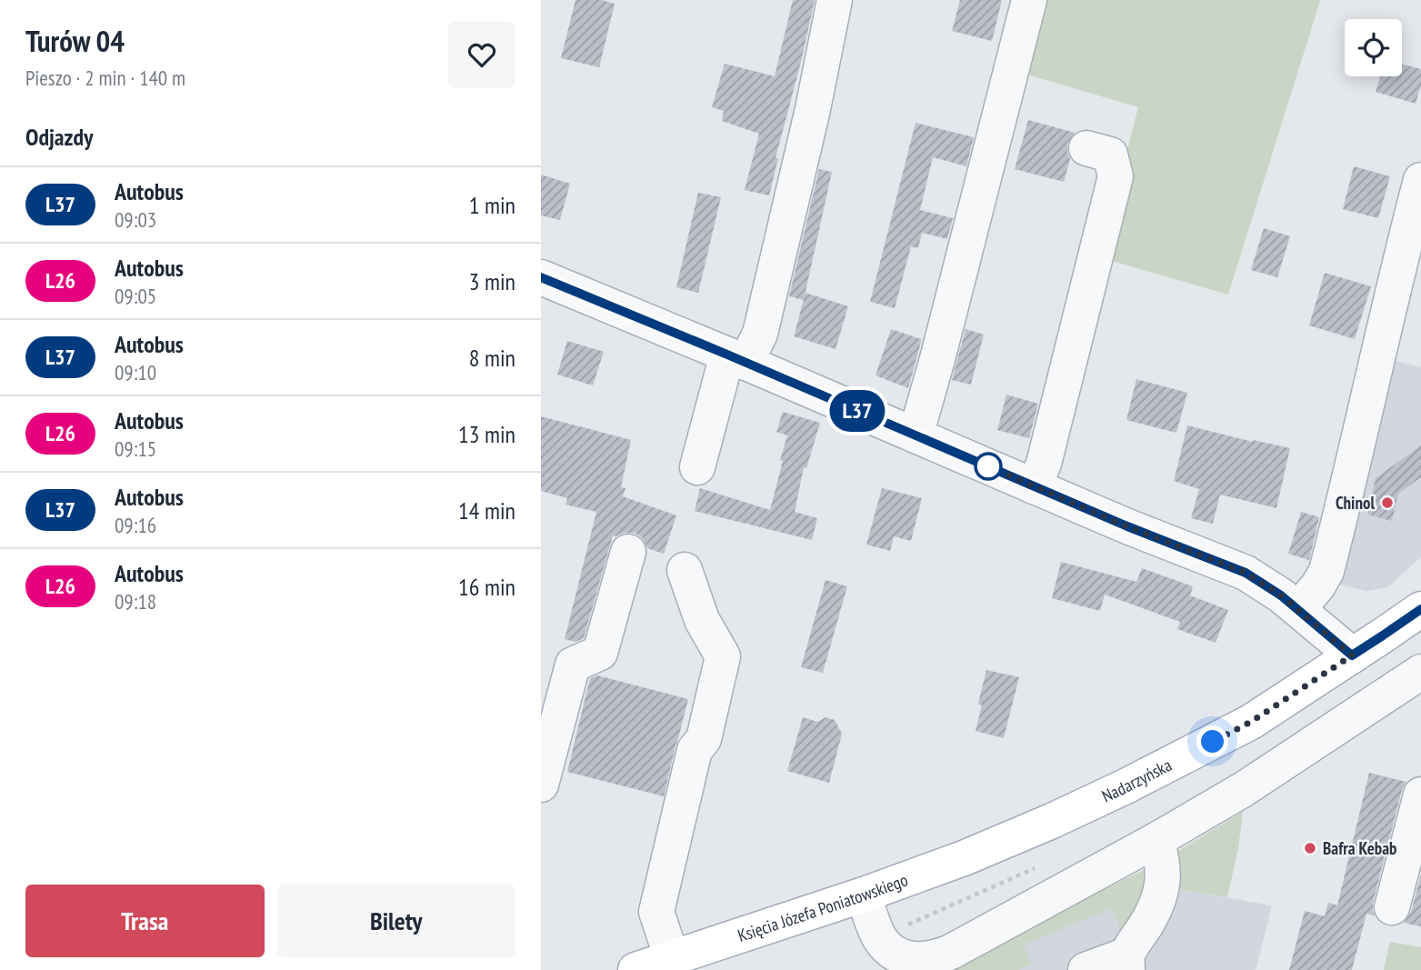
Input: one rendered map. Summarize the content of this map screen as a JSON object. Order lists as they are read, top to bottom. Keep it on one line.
{"streets":{"main road":["Nadarzyńska","Księcia Józefa Poniatowskiego"]},"crossings":[["Nadarzyńska","Księcia Józefa Poniatowskiego"]],"places":["Chinol","Bafra Kebab"],"lines":["bus line L37"],"page":{"heading":[["Turów 04","Pieszo · 2 min · 140 m"],"Odjazdy"],"on_map":"L37","list":[{"mark":"L37","name":"Autobus","note":"09:03","value":"1 min"},{"mark":"L26","name":"Autobus","note":"09:05","value":"3 min"},{"mark":"L37","name":"Autobus","note":"09:10","value":"8 min"},{"mark":"L26","name":"Autobus","note":"09:15","value":"13 min"},{"mark":"L37","name":"Autobus","note":"09:16","value":"14 min"},{"mark":"L26","name":"Autobus","note":"09:18","value":"16 min"}],"buttons":["Trasa","Bilety"]}}
